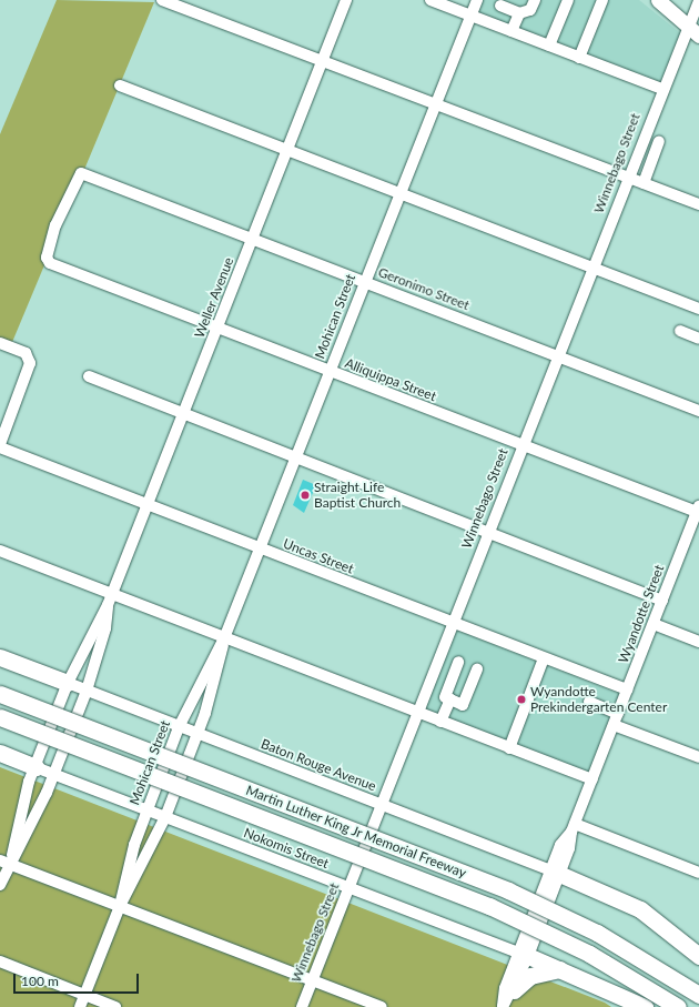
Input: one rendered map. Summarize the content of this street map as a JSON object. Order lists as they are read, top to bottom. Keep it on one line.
{"streets":{"highway":["Martin Luther King Jr Memorial Freeway"],"street":["Winnebago Street","Geronimo Street","Weller Avenue","Mohican Street","Alliquippa Street","Uncas Street","Wyandotte Street","Baton Rouge Avenue","Nokomis Street"]},"crossings":[["Winnebago Street","Geronimo Street"],["Winnebago Street","Alliquippa Street"],["Winnebago Street","Uncas Street"],["Winnebago Street","Baton Rouge Avenue"],["Winnebago Street","Nokomis Street"],["Geronimo Street","Weller Avenue"],["Geronimo Street","Mohican Street"],["Geronimo Street","Alliquippa Street"],["Weller Avenue","Alliquippa Street"],["Weller Avenue","Uncas Street"],["Weller Avenue","Baton Rouge Avenue"],["Weller Avenue","Nokomis Street"],["Mohican Street","Alliquippa Street"],["Mohican Street","Uncas Street"],["Mohican Street","Baton Rouge Avenue"],["Mohican Street","Nokomis Street"],["Alliquippa Street","Wyandotte Street"],["Uncas Street","Wyandotte Street"],["Wyandotte Street","Baton Rouge Avenue"],["Wyandotte Street","Nokomis Street"]],"places":["Straight Life Baptist Church","Wyandotte Prekindergarten Center"],"scale_bar":"100 m"}
